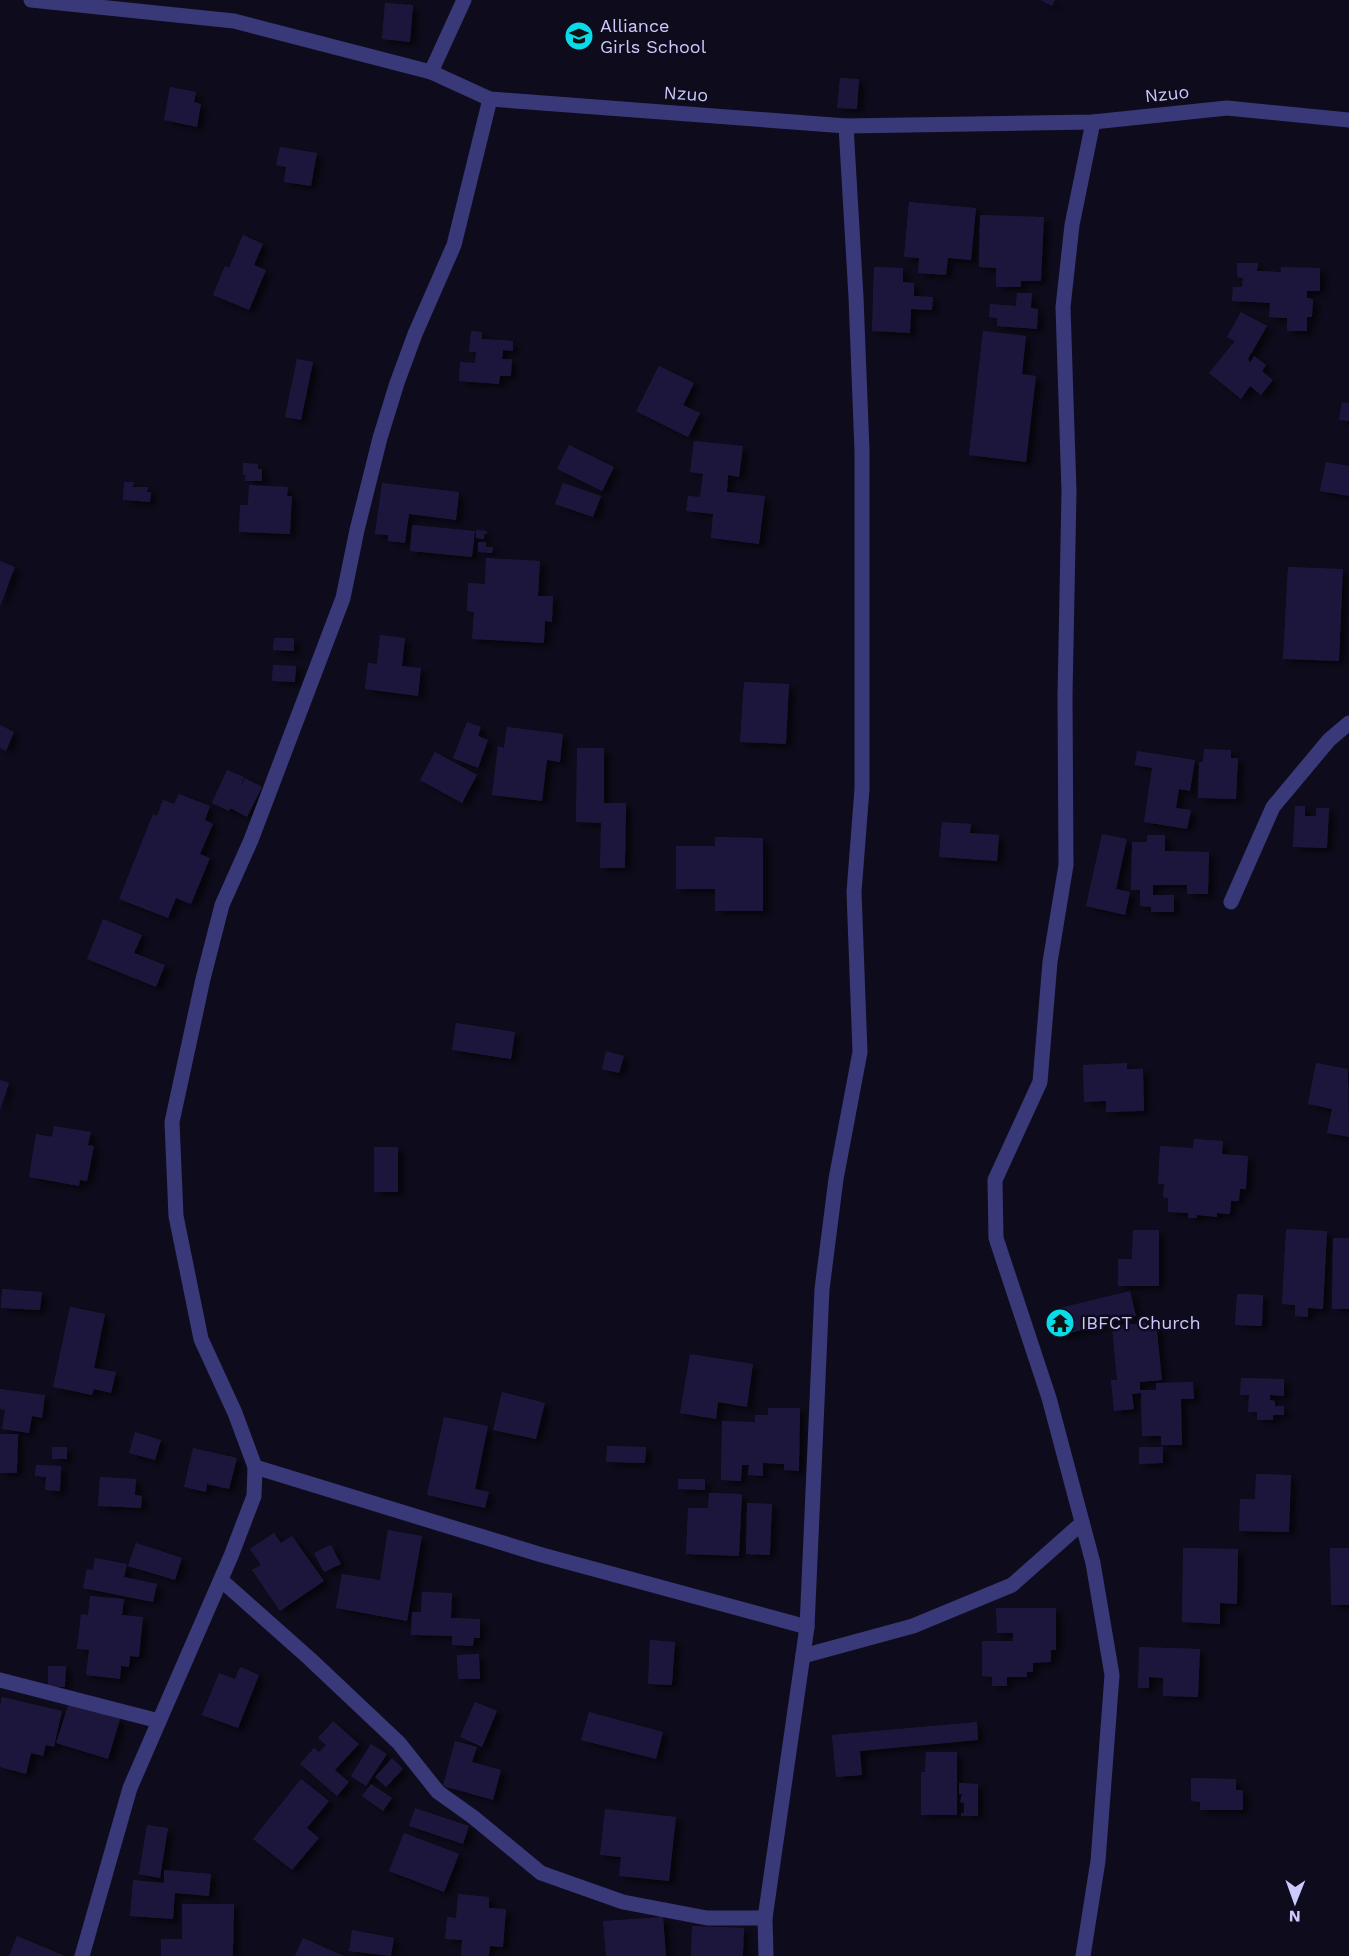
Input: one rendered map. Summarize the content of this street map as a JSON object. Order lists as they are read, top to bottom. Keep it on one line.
{"streets":{"street":["Nzuo"]},"places":{"school or university":["Alliance Girls School"],"temple":["IBFCT Church"]},"north":"bottom"}
